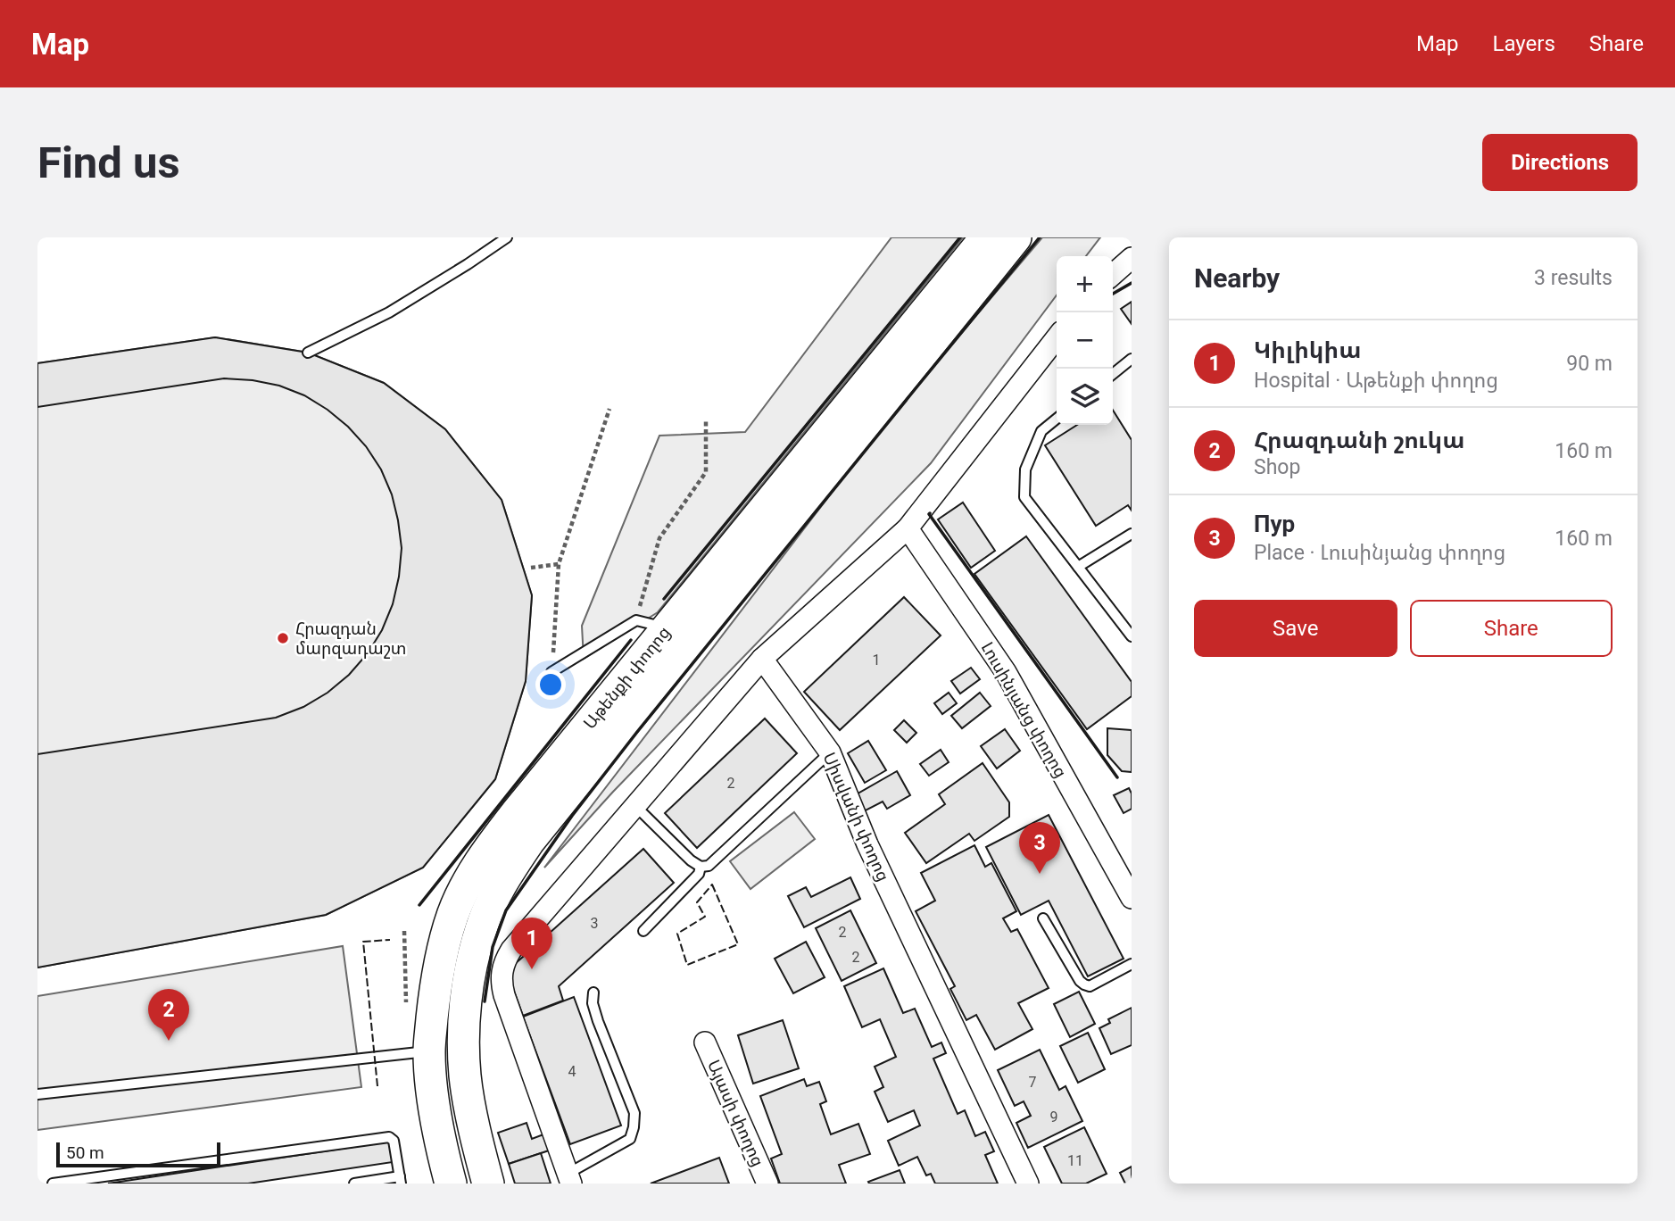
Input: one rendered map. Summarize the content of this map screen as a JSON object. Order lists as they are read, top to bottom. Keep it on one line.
{"streets":{"main road":["Աթենքի փողոց"],"street":["Լուսինյանց փողոց","Սիսվանի փողոց","Այասի փողոց"]},"places":["Հրազդան մարզադաշտ"],"house_numbers":["1","2","3","2","2","4","7","9","11"],"scale_bar":"50 m","page":{"header":"Map","nav":["Map","Layers","Share"],"buttons":["Directions",["Save","Share"]],"title":"Find us","heading":["Nearby","3 results"],"map_buttons":["+","−"],"list":[{"mark":"1","name":"Կիլիկիա","note":"Hospital · Աթենքի փողոց","value":"90 m"},{"mark":"2","name":"Հրազդանի շուկա","note":"Shop","value":"160 m"},{"mark":"3","name":"Пур","note":"Place · Լուսինյանց փողոց","value":"160 m"}],"pins":["3","1","2"],"scale":"50 m"}}
